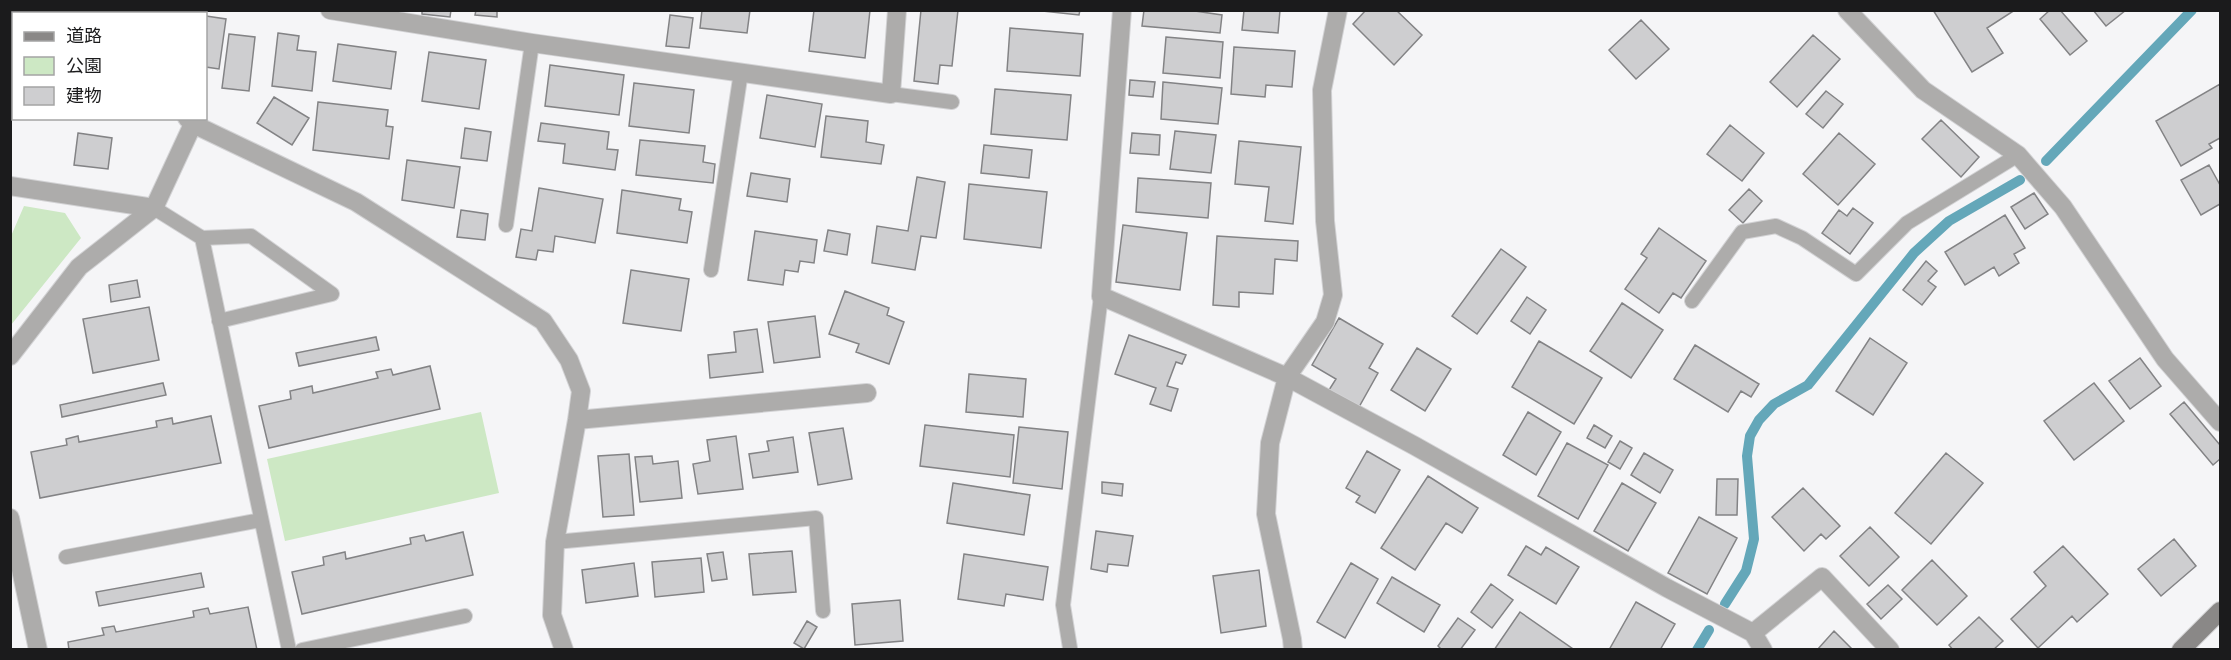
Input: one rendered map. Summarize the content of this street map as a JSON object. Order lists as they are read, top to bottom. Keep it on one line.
{"legend":["道路","公園","建物"]}
